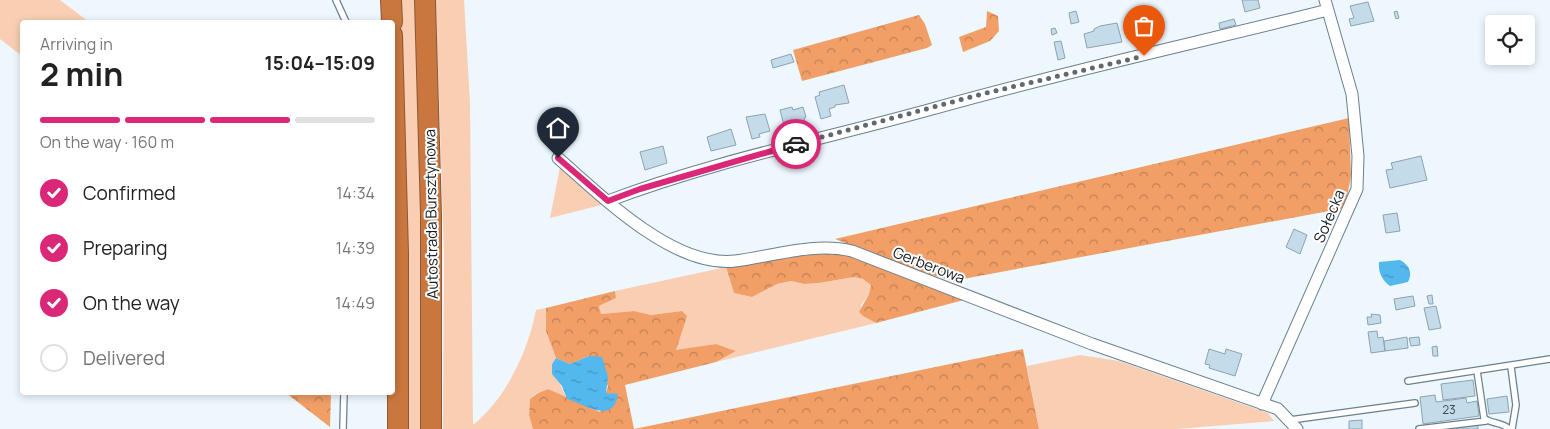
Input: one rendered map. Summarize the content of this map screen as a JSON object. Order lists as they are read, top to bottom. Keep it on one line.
{"streets":{"highway":["Autostrada Bursztynowa"],"street":["Sołecka","Gerberowa"]},"crossings":[["Sołecka","Gerberowa"]],"house_numbers":["23"],"page":{"heading":["2 min","Arriving in","15:04–15:09"],"bar":"On the way · 160 m","list":[["Confirmed","14:34"],["Preparing","14:39"],["On the way","14:49"],"Delivered"]}}
